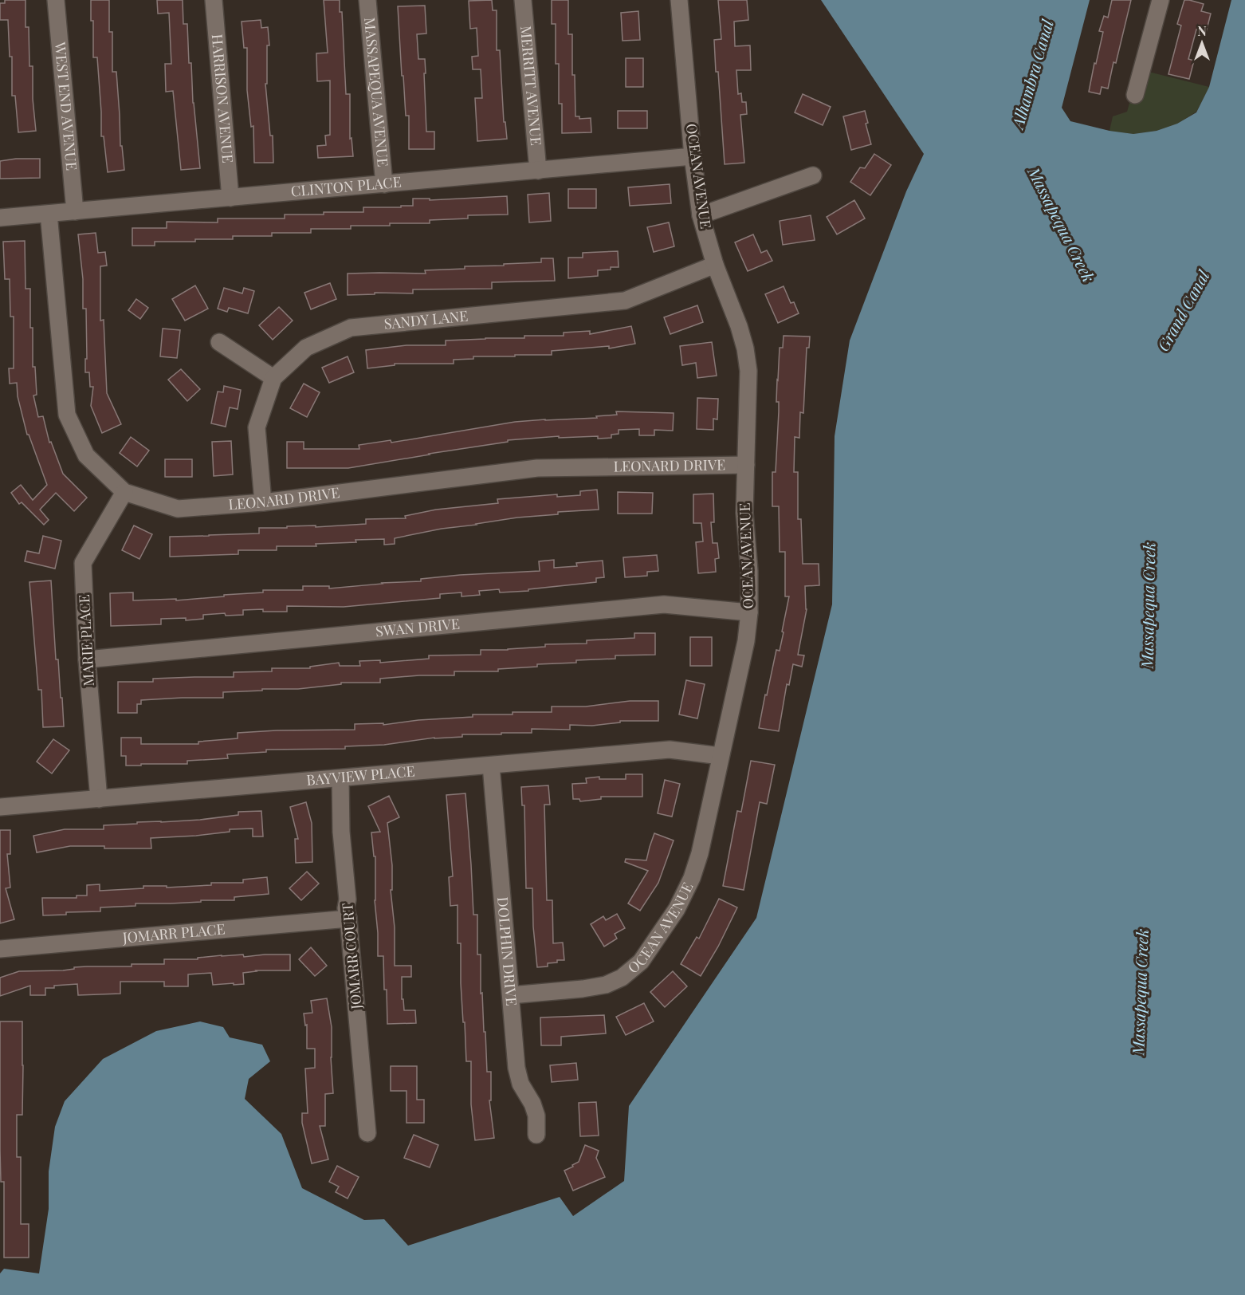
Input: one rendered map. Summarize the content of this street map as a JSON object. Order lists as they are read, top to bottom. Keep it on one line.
{"streets":{"street":["MERRITT AVENUE","MASSAPEQUA AVENUE","HARRISON AVENUE","WEST END AVENUE","OCEAN AVENUE","CLINTON PLACE","SANDY LANE","LEONARD DRIVE","SWAN DRIVE","MARIE PLACE","BAYVIEW PLACE","JOMARR PLACE","DOLPHIN DRIVE","JOMARR COURT"]},"crossings":[["MERRITT AVENUE","CLINTON PLACE"],["MASSAPEQUA AVENUE","CLINTON PLACE"],["HARRISON AVENUE","CLINTON PLACE"],["WEST END AVENUE","CLINTON PLACE"],["OCEAN AVENUE","CLINTON PLACE"],["OCEAN AVENUE","SANDY LANE"],["OCEAN AVENUE","LEONARD DRIVE"],["OCEAN AVENUE","SWAN DRIVE"],["OCEAN AVENUE","BAYVIEW PLACE"],["OCEAN AVENUE","DOLPHIN DRIVE"],["CLINTON PLACE","LEONARD DRIVE"],["SANDY LANE","LEONARD DRIVE"],["LEONARD DRIVE","MARIE PLACE"],["SWAN DRIVE","MARIE PLACE"],["MARIE PLACE","BAYVIEW PLACE"],["BAYVIEW PLACE","DOLPHIN DRIVE"],["BAYVIEW PLACE","JOMARR COURT"],["JOMARR PLACE","JOMARR COURT"]],"water":["Alhambra Canal","Massapequa Creek","Grand Canal"],"north":"top"}
